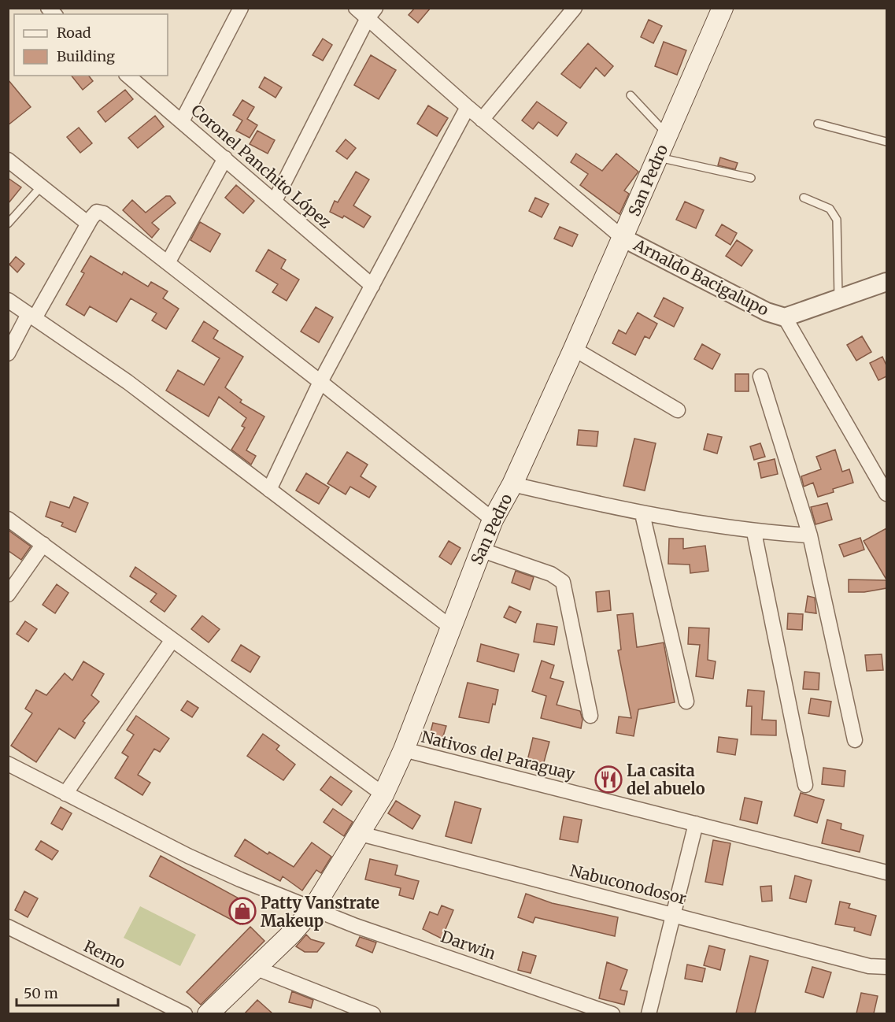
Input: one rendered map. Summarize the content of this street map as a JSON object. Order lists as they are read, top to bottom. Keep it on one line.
{"streets":{"main road":["San Pedro"],"street":["Coronel Panchito López","Arnaldo Bacigalupo","Nativos del Paraguay","Nabuconodosor","Darwin","Remo"]},"crossings":[["San Pedro","Arnaldo Bacigalupo"],["San Pedro","Nativos del Paraguay"],["San Pedro","Nabuconodosor"],["San Pedro","Darwin"]],"places":{"restaurant":["La casita del abuelo"],"shop":["Patty Vanstrate Makeup"]},"legend":["Road","Building"],"scale_bar":"50 m"}
